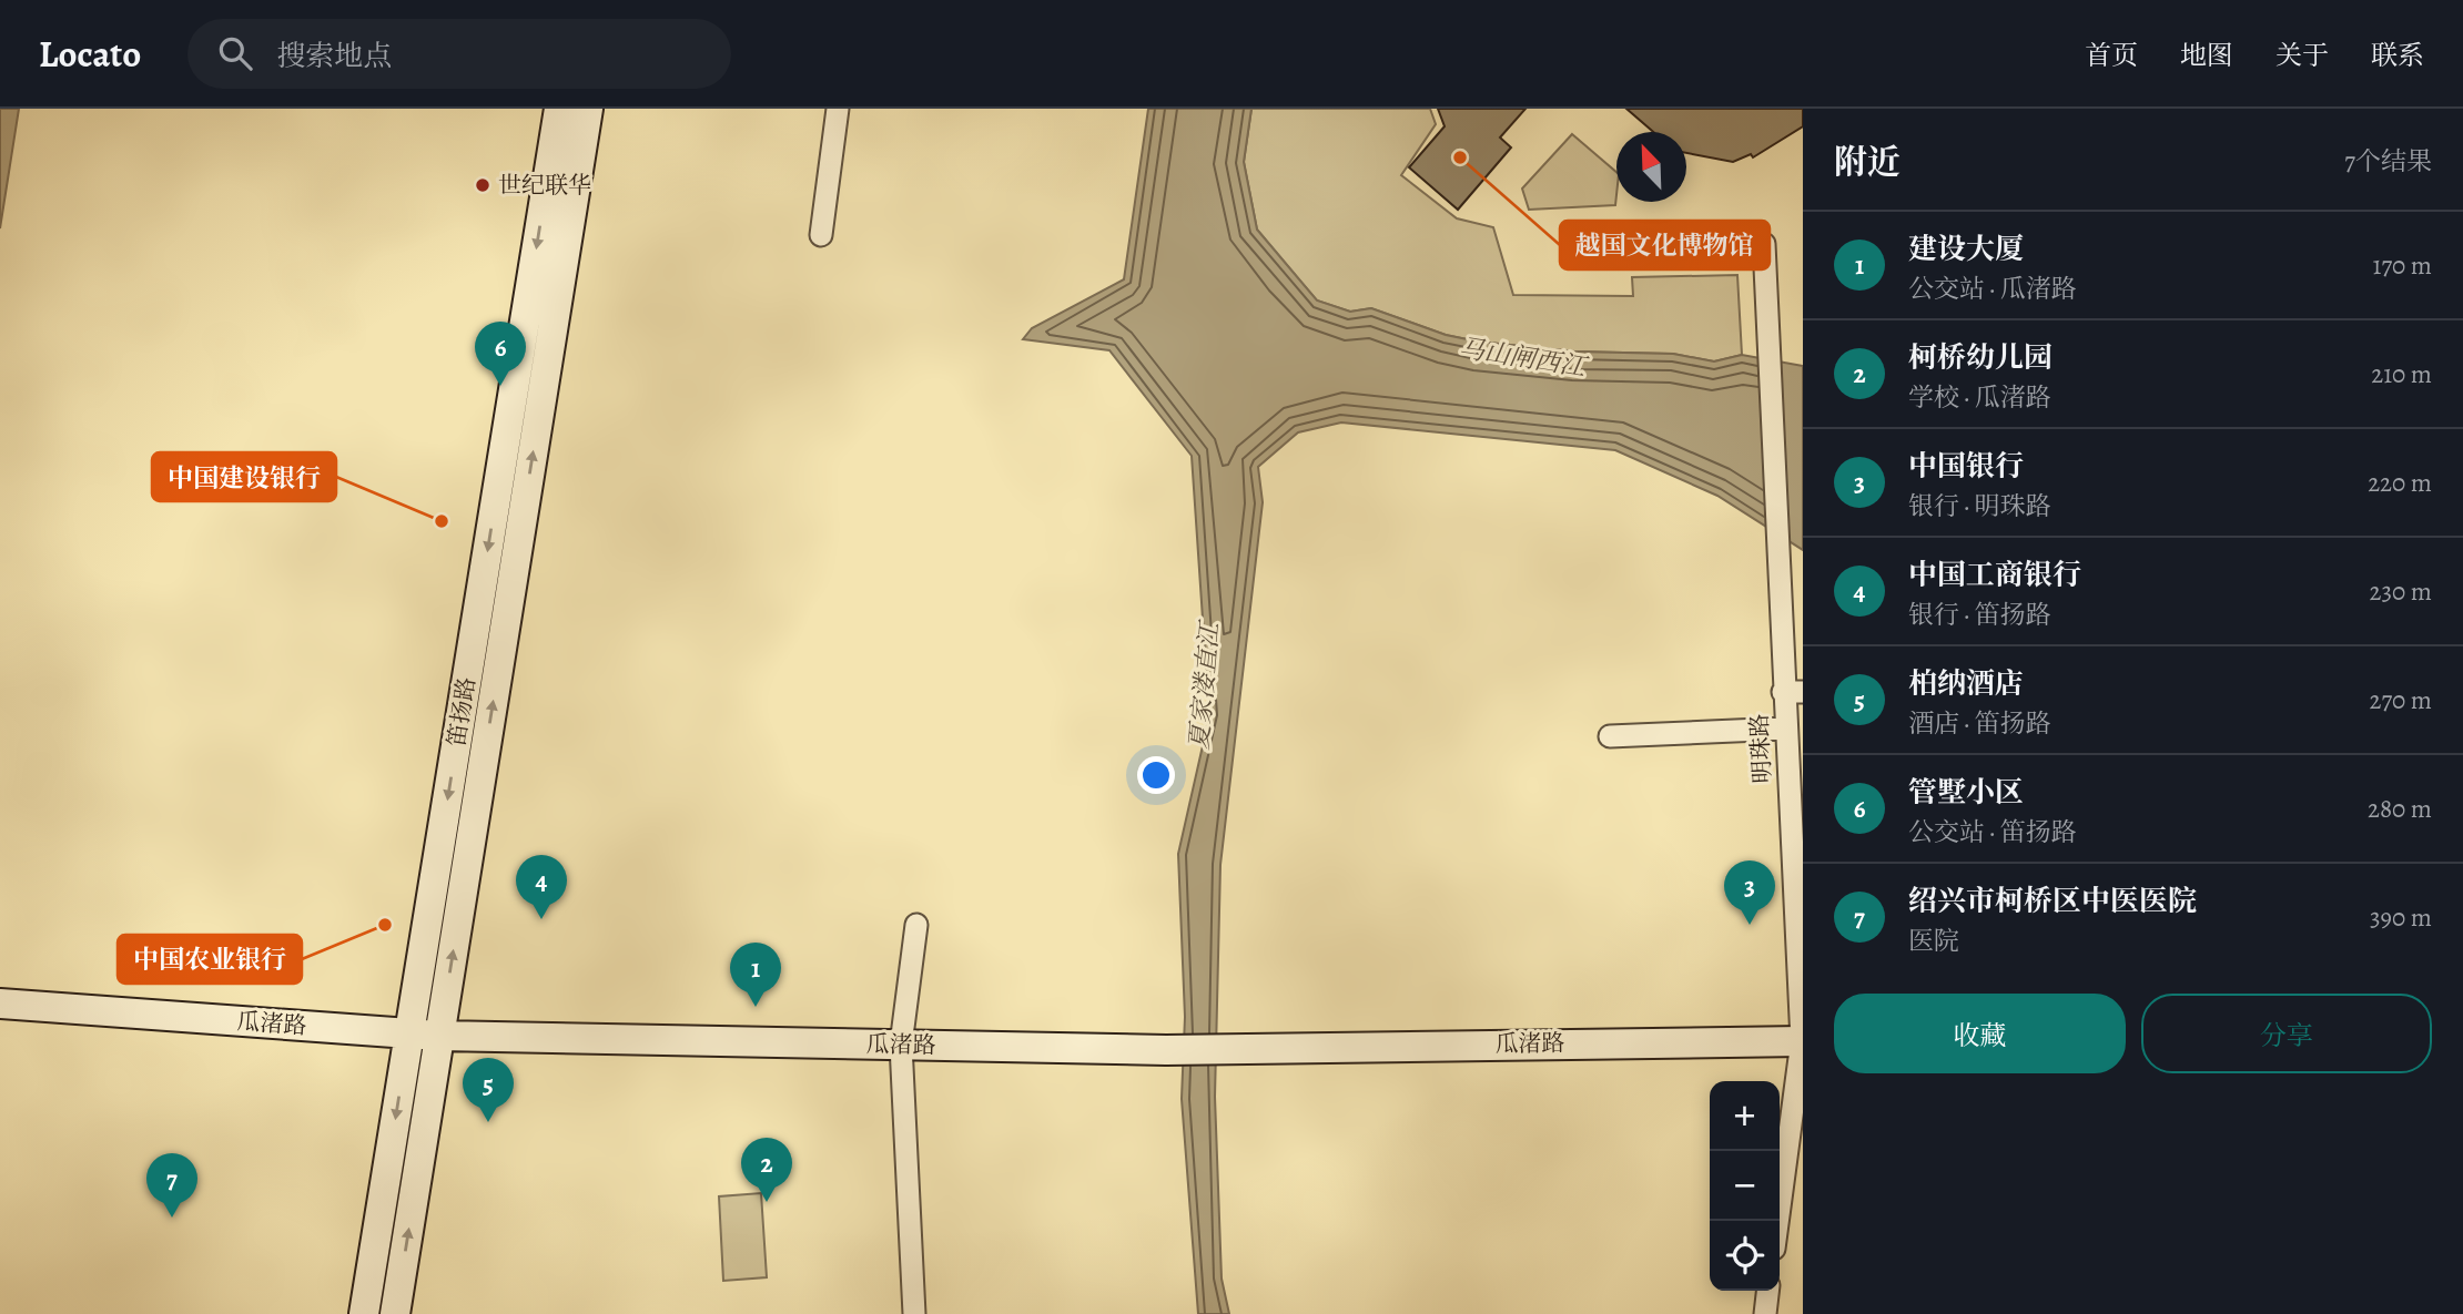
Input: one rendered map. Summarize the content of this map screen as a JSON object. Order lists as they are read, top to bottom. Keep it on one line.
{"streets":{"street":["笛扬路","明珠路","瓜渚路"]},"crossings":[["笛扬路","瓜渚路"],["明珠路","瓜渚路"]],"water":["马山闸西江","夏家溇直江"],"places":["越国文化博物馆","世纪联华","中国建设银行","中国农业银行"],"north":"top left","page":{"header":"Locato","search":"搜索地点","nav":["首页","地图","关于","联系"],"heading":["附近","7个结果"],"list":[{"mark":"1","name":"建设大厦","note":"公交站 · 瓜渚路","value":"170 m"},{"mark":"2","name":"柯桥幼儿园","note":"学校 · 瓜渚路","value":"210 m"},{"mark":"3","name":"中国银行","note":"银行 · 明珠路","value":"220 m"},{"mark":"4","name":"中国工商银行","note":"银行 · 笛扬路","value":"230 m"},{"mark":"5","name":"柏纳酒店","note":"酒店 · 笛扬路","value":"270 m"},{"mark":"6","name":"管墅小区","note":"公交站 · 笛扬路","value":"280 m"},{"mark":"7","name":"绍兴市柯桥区中医医院","note":"医院","value":"390 m"}],"pins":["6","4","3","1","5","2","7"],"buttons":["收藏","分享"],"map_buttons":["+","−"]}}
